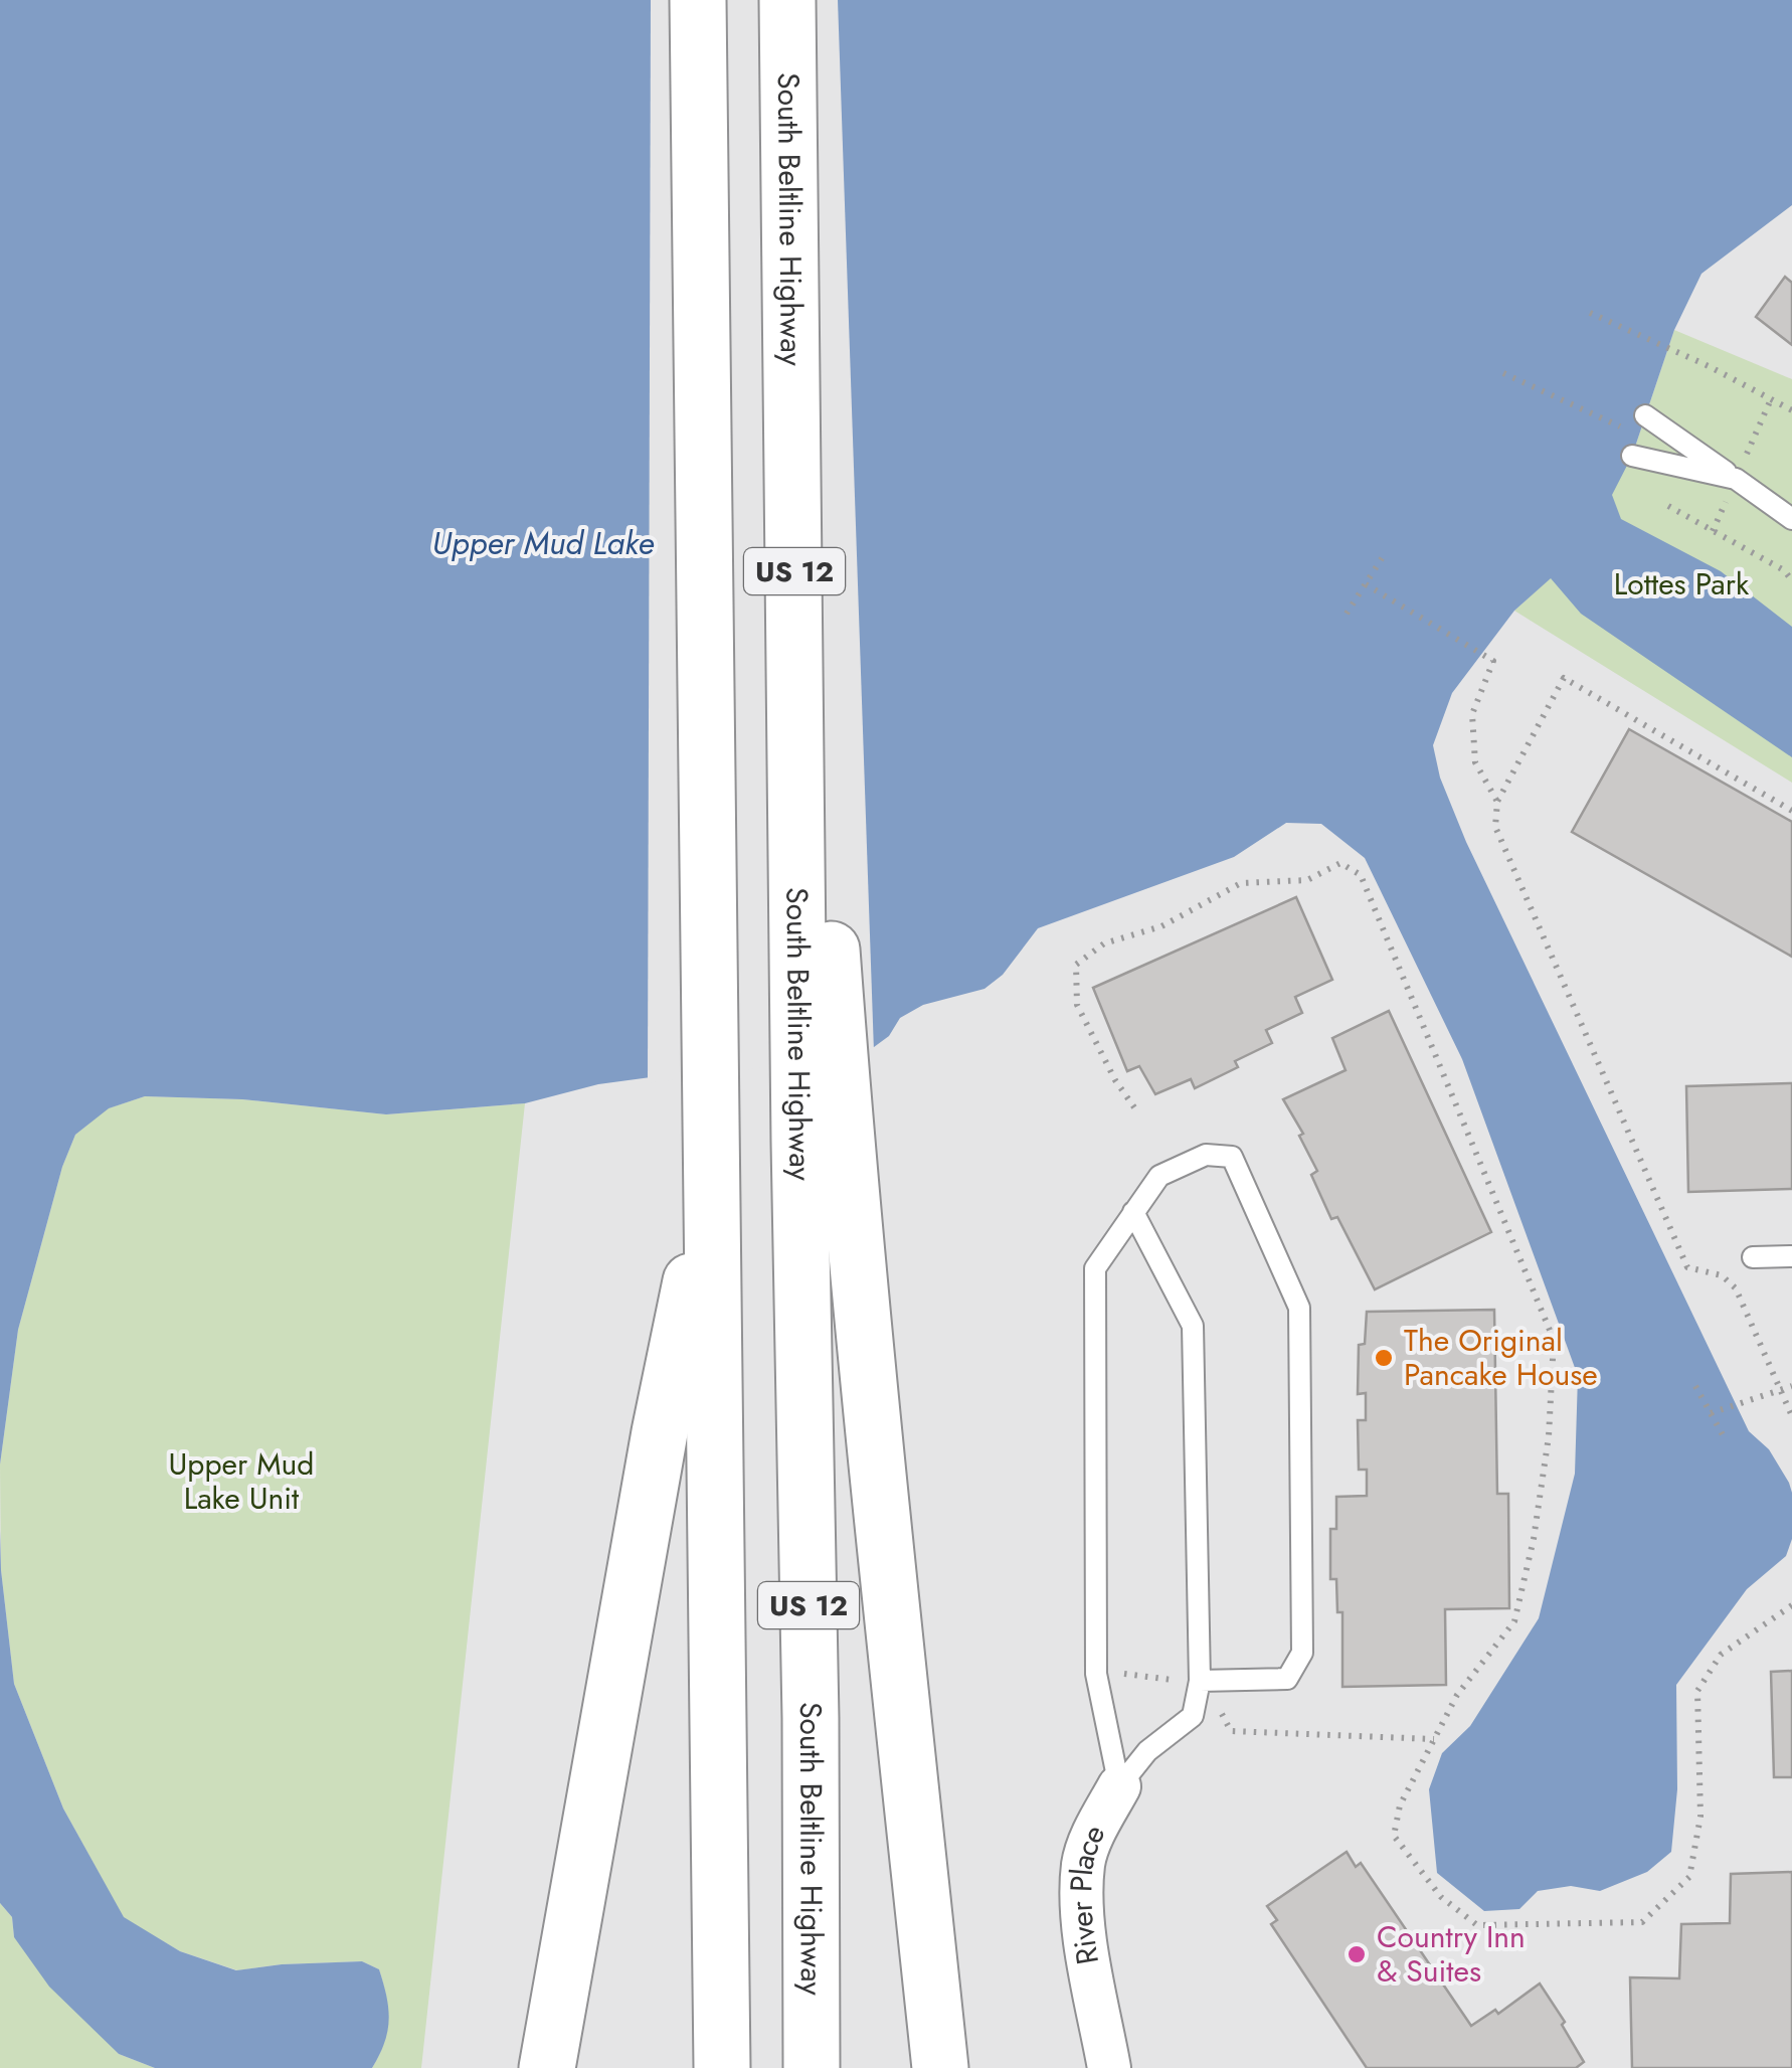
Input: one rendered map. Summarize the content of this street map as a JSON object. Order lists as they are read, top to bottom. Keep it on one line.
{"streets":{"highway":["South Beltline Highway","US 12"],"street":["River Place"]},"water":["Upper Mud Lake"],"parks":["Lottes Park","Upper Mud Lake Unit"],"places":["The Original Pancake House","Country Inn & Suites"]}
